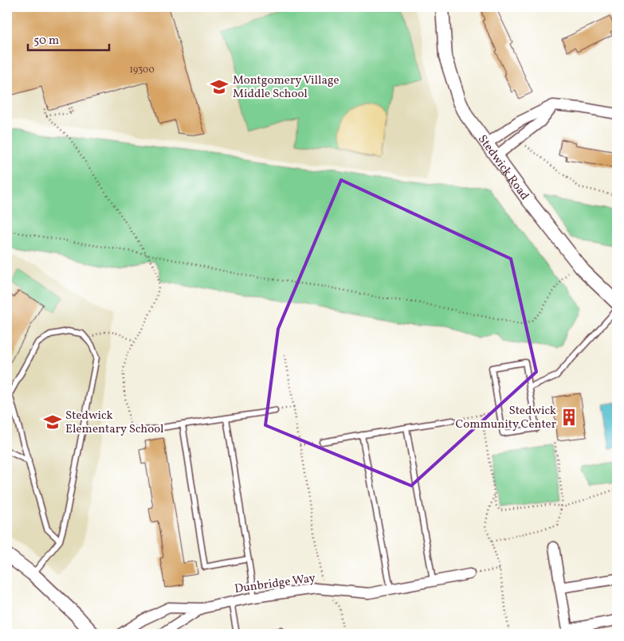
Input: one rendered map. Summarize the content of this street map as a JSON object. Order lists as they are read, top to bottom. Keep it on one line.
{"streets":{"street":["Stedwick Road","Dunbridge Way"]},"places":{"school or university":["Montgomery Village Middle School","Stedwick Elementary School"],"building":["Stedwick Community Center"]},"house_numbers":["19300"],"scale_bar":"50 m"}
